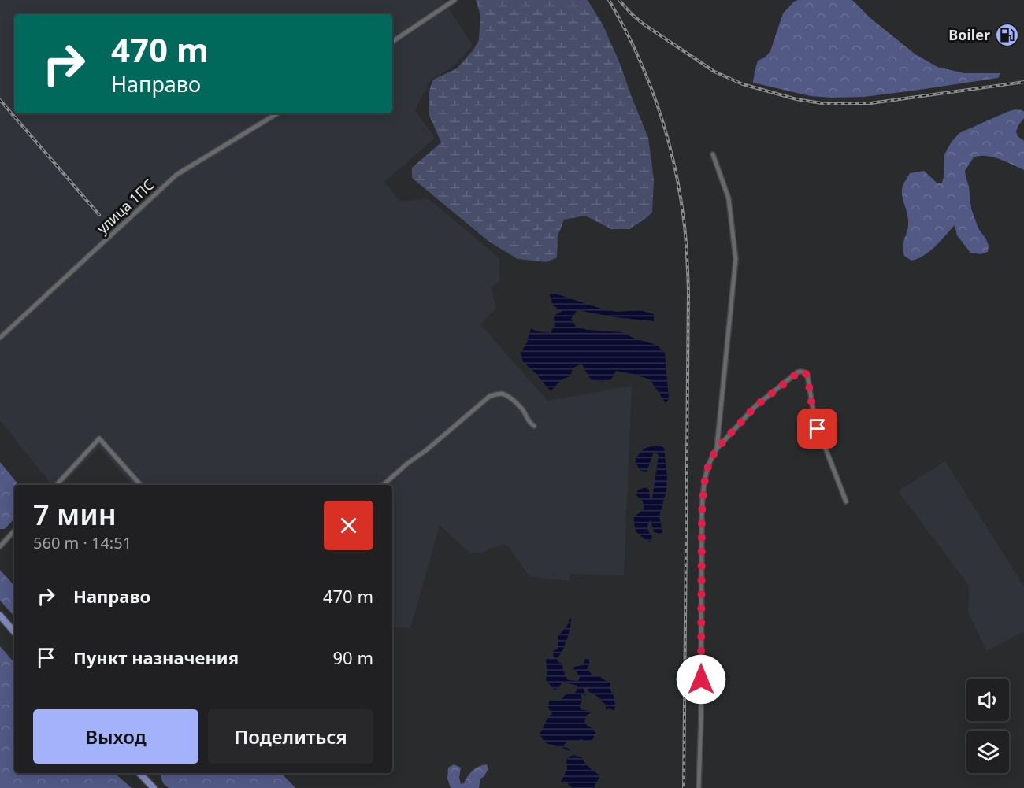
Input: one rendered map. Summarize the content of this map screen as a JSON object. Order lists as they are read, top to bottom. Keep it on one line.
{"streets":{"street":["улица 1ПС"]},"places":{"fuel station":["Boiler"]},"page":{"turn":["470 m","Направо"],"heading":["7 мин","560 m · 14:51"],"list":[{"name":"Направо","value":"470 m"},{"name":"Пункт назначения","value":"90 m"}],"buttons":["Выход","Поделиться"]}}
